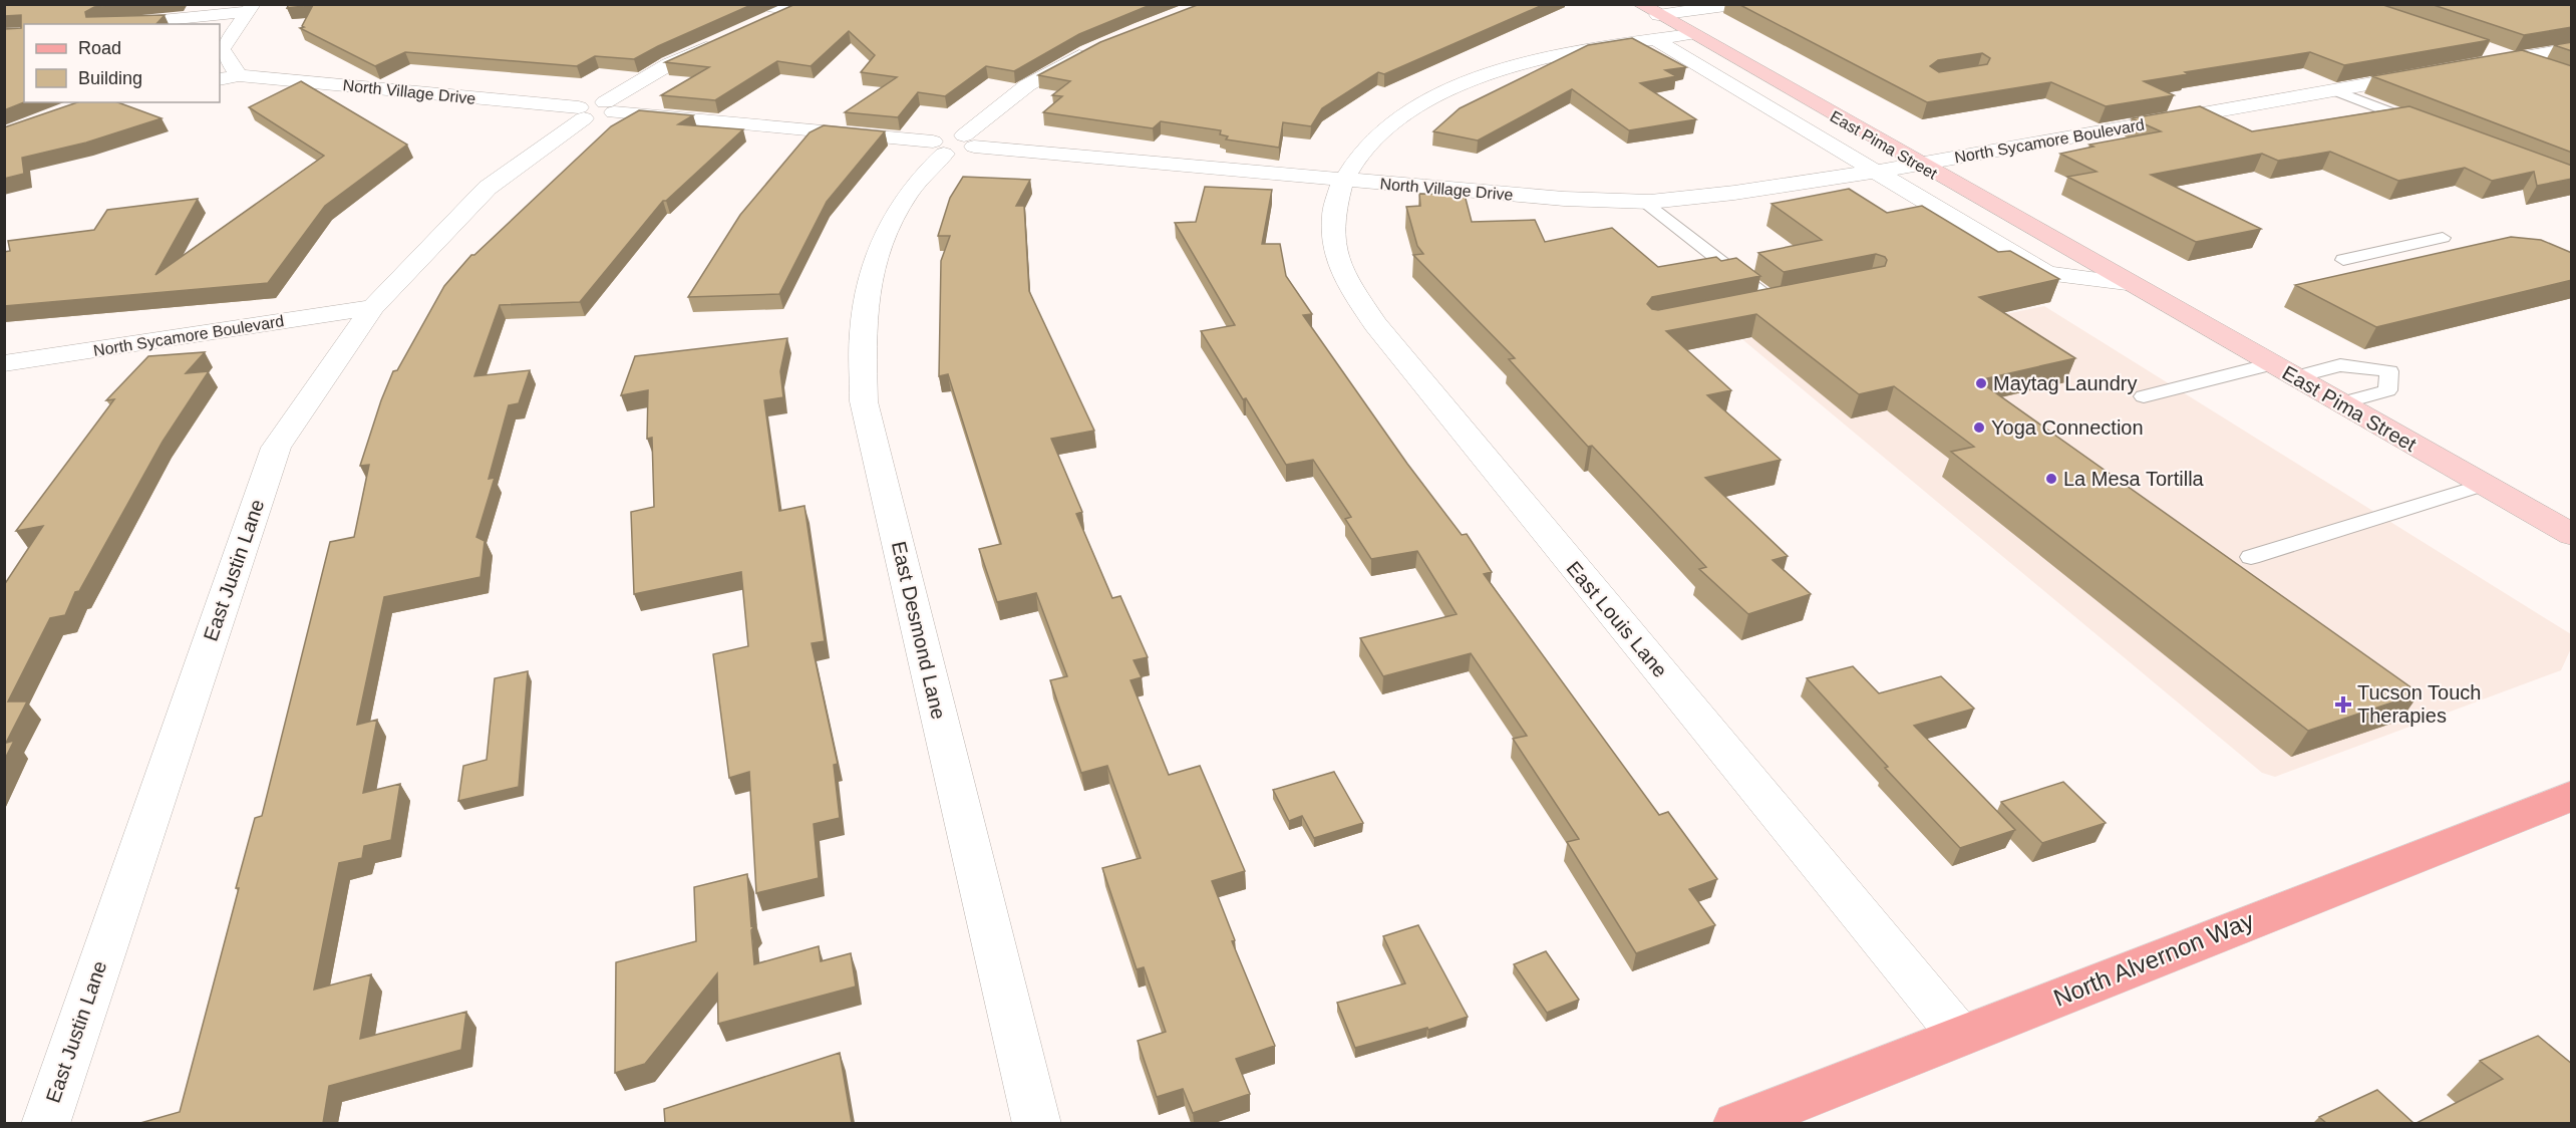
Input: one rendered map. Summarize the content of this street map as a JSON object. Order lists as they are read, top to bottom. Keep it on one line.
{"streets":{"main road":["North Alvernon Way"],"street":["North Village Drive","North Sycamore Boulevard","East Pima Street","East Justin Lane","East Louis Lane","East Desmond Lane"]},"crossings":[["North Village Drive","North Sycamore Boulevard"],["North Village Drive","East Pima Street"],["North Village Drive","East Justin Lane"],["North Village Drive","East Louis Lane"],["North Village Drive","East Desmond Lane"],["North Sycamore Boulevard","East Pima Street"],["North Sycamore Boulevard","East Justin Lane"],["East Louis Lane","North Alvernon Way"]],"places":{"other":["Maytag Laundry","Yoga Connection","La Mesa Tortilla"],"health":["Tucson Touch Therapies"]},"legend":["Road","Building"]}
